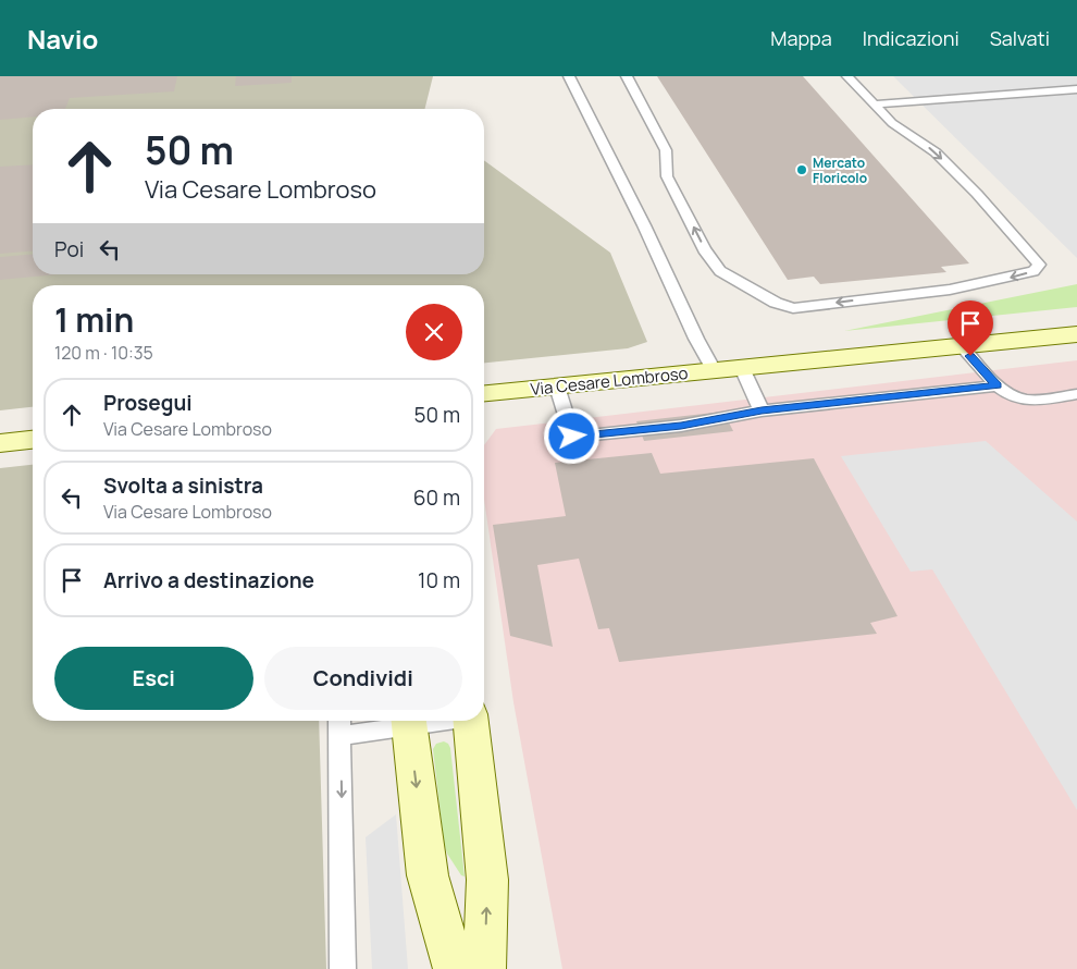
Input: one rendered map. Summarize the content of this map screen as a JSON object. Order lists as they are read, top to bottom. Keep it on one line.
{"streets":{"street":["Via Cesare Lombroso"]},"places":["Mercato Floricolo"],"page":{"header":"Navio","nav":["Mappa","Indicazioni","Salvati"],"turn":["50 m","Via Cesare Lombroso"],"then":"Poi","heading":["1 min","120 m · 10:35"],"list":[{"name":"Prosegui","note":"Via Cesare Lombroso","value":"50 m"},{"name":"Svolta a sinistra","note":"Via Cesare Lombroso","value":"60 m"},{"name":"Arrivo a destinazione","value":"10 m"}],"buttons":["Esci","Condividi"]}}
